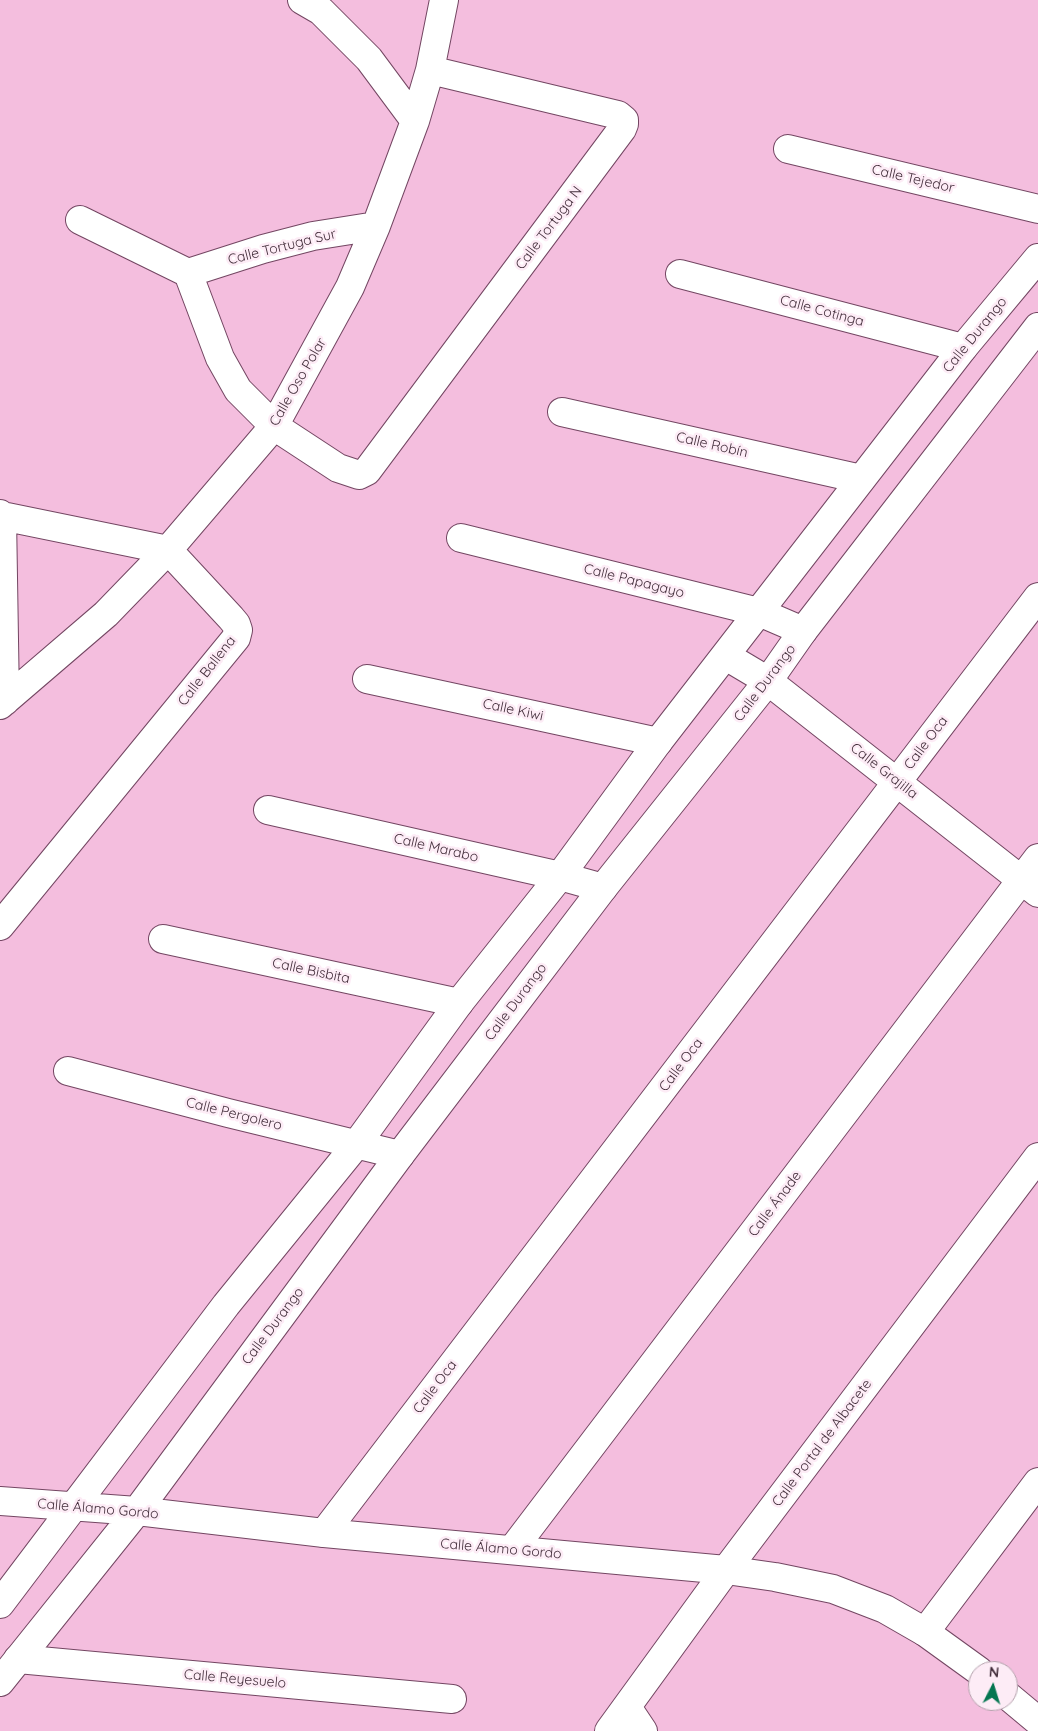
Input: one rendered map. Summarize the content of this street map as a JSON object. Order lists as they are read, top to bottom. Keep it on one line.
{"streets":{"street":["Calle Tejedor","Calle Tortuga N","Calle Tortuga Sur","Calle Cotinga","Calle Durango","Calle Oso Polar","Calle Robín","Calle Papagayo","Calle Ballena","Calle Kiwi","Calle Oca","Calle Grajilla","Calle Marabo","Calle Bisbita","Calle Pergolero","Calle Ánade","Calle Portal de Albacete","Calle Álamo Gordo","Calle Reyesuelo"]},"crossings":[["Calle Tortuga N","Calle Oso Polar"],["Calle Tortuga Sur","Calle Oso Polar"],["Calle Cotinga","Calle Durango"],["Calle Durango","Calle Robín"],["Calle Durango","Calle Papagayo"],["Calle Durango","Calle Kiwi"],["Calle Durango","Calle Grajilla"],["Calle Durango","Calle Marabo"],["Calle Durango","Calle Bisbita"],["Calle Durango","Calle Pergolero"],["Calle Durango","Calle Álamo Gordo"],["Calle Durango","Calle Reyesuelo"],["Calle Oso Polar","Calle Ballena"],["Calle Oca","Calle Grajilla"],["Calle Oca","Calle Álamo Gordo"],["Calle Grajilla","Calle Ánade"],["Calle Ánade","Calle Álamo Gordo"],["Calle Portal de Albacete","Calle Álamo Gordo"]],"north":"top"}
